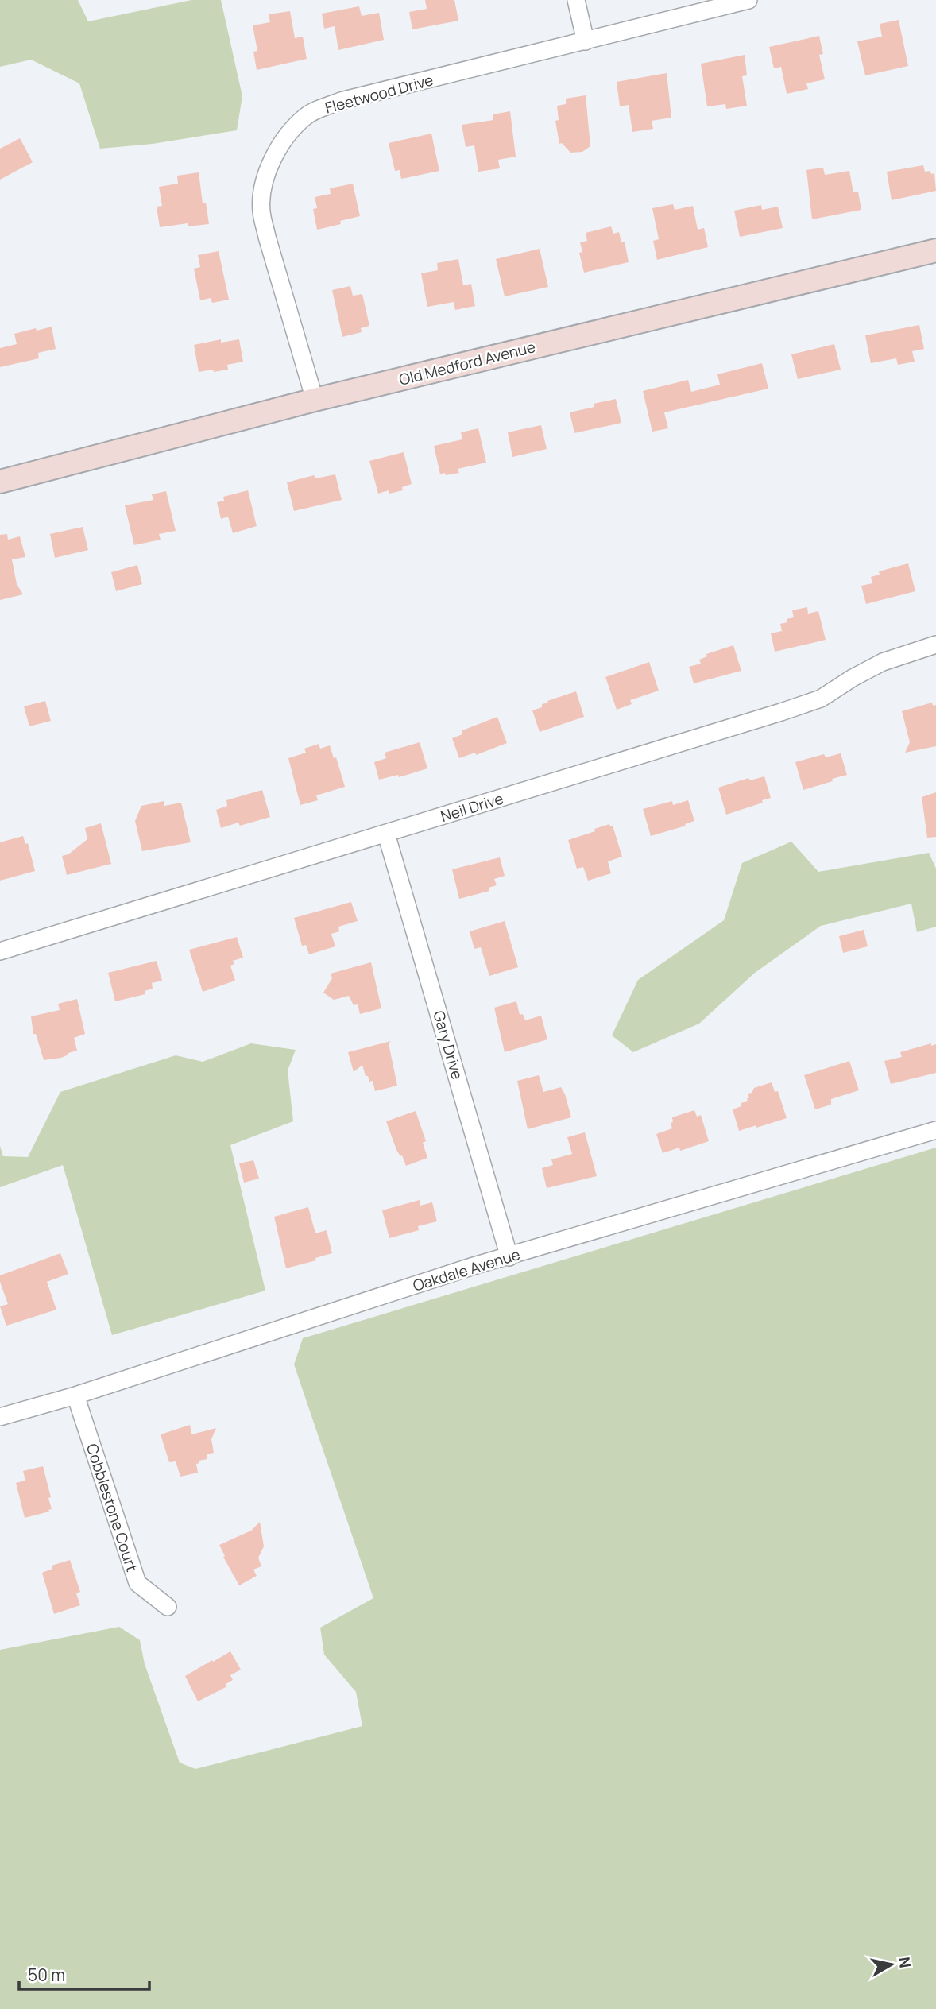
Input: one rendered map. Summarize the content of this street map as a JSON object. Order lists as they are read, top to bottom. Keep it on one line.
{"streets":{"street":["Fleetwood Drive","Old Medford Avenue","Neil Drive","Gary Drive","Oakdale Avenue","Cobblestone Court"]},"crossings":[["Fleetwood Drive","Old Medford Avenue"],["Neil Drive","Gary Drive"],["Gary Drive","Oakdale Avenue"],["Oakdale Avenue","Cobblestone Court"]],"scale_bar":"50 m","north":"right"}
